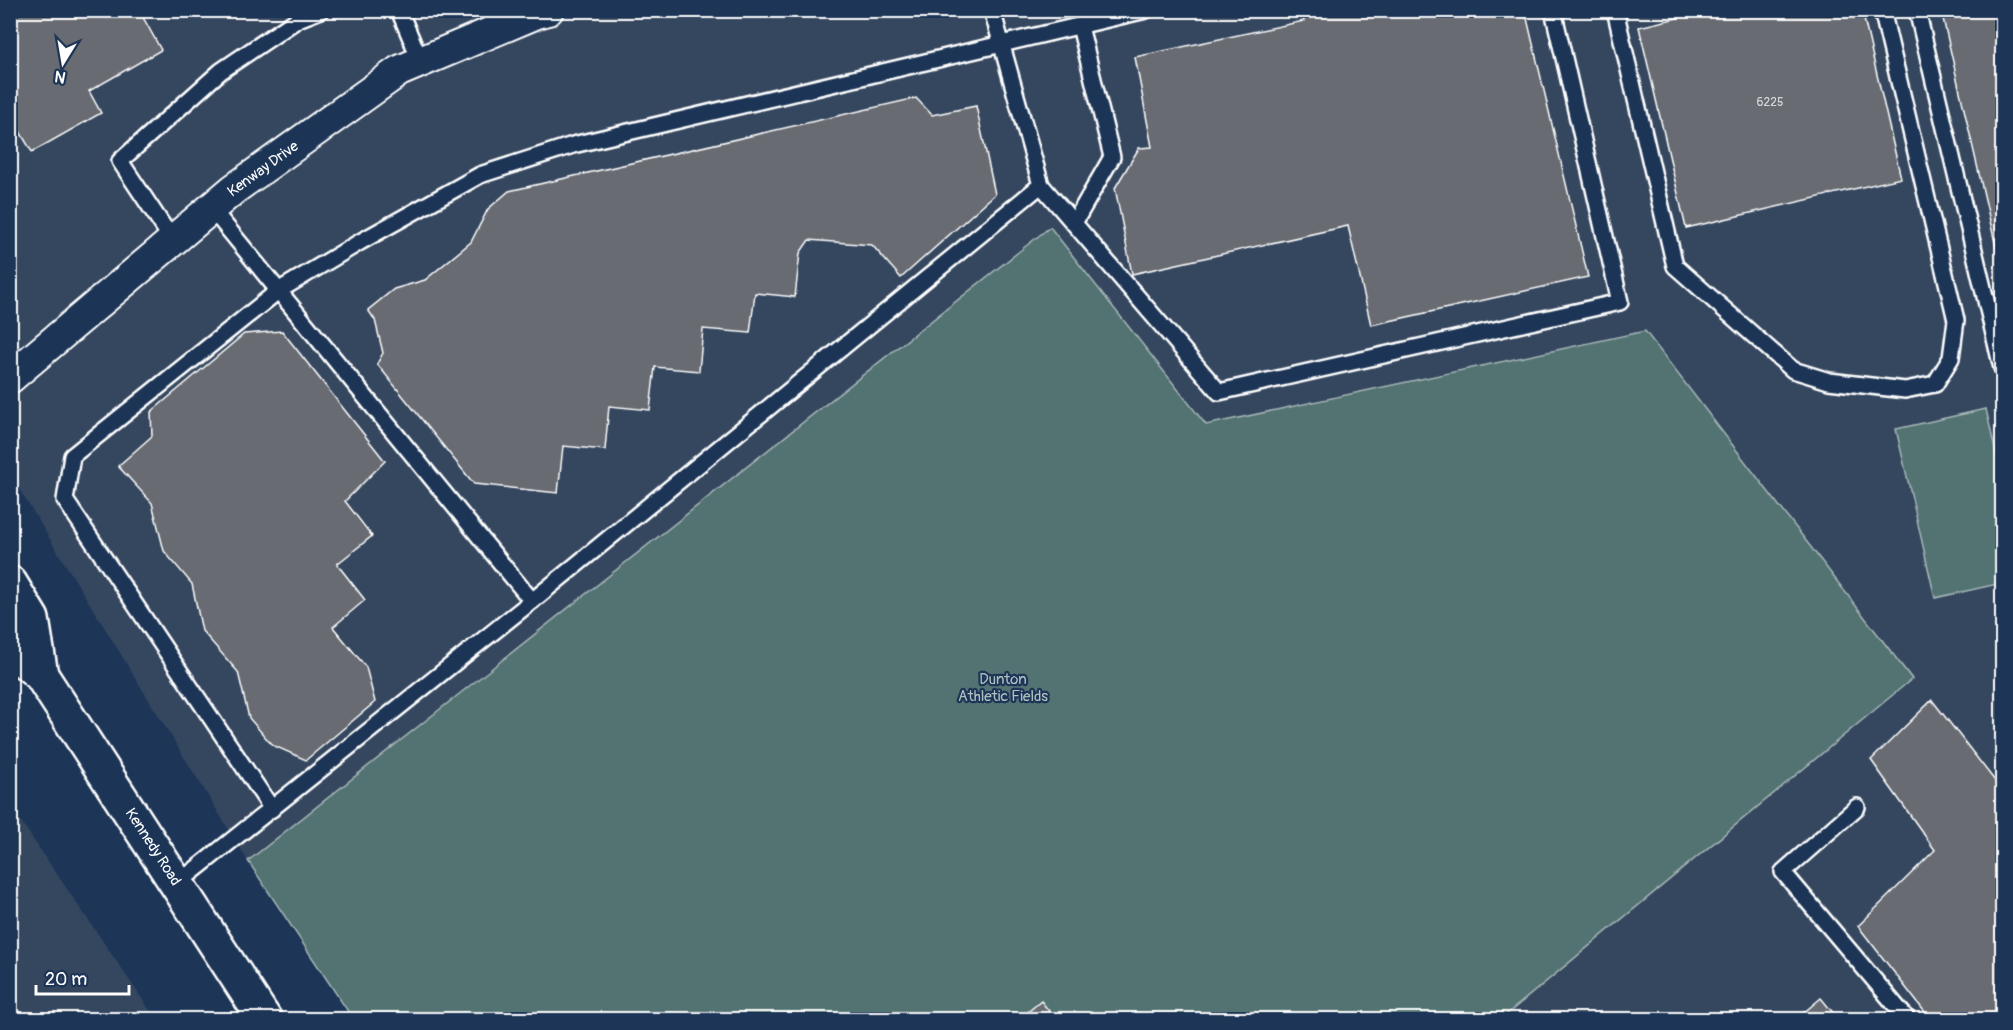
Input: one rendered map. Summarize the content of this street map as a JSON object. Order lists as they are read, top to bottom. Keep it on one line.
{"streets":{"main road":["Kennedy Road"],"street":["Kenway Drive"]},"parks":["Dunton Athletic Fields"],"house_numbers":["6225"],"scale_bar":"20 m","north":"bottom"}
